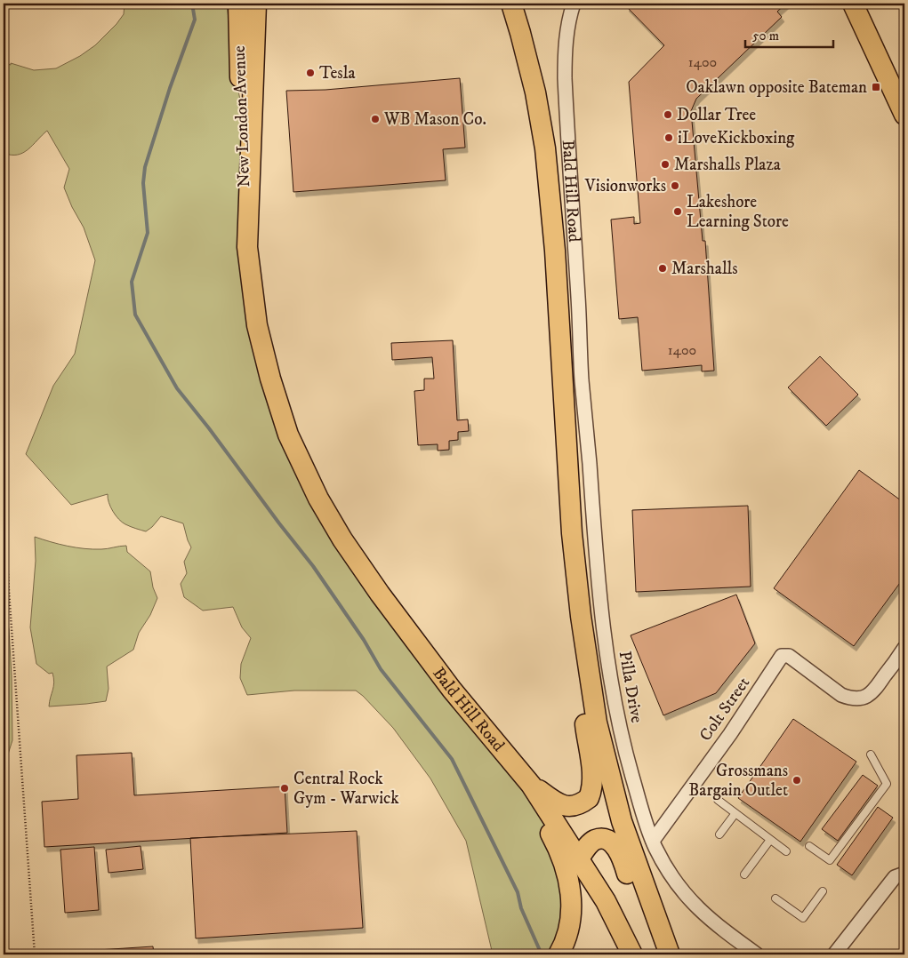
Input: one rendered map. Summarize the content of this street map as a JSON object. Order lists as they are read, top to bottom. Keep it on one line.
{"streets":{"main road":["New London Avenue","Bald Hill Road"],"street":["Pilla Drive","Colt Street"]},"crossings":[["New London Avenue","Bald Hill Road"],["Bald Hill Road","Pilla Drive"],["Pilla Drive","Colt Street"]],"places":{"other":["Tesla","Dollar Tree","WB Mason Co.","iLoveKickboxing","Marshalls Plaza","Visionworks","Lakeshore Learning Store","Marshalls","Grossmans Bargain Outlet","Central Rock Gym - Warwick"],"transit":["Oaklawn opposite Bateman"]},"house_numbers":["1400","1400"],"scale_bar":"50 m"}
